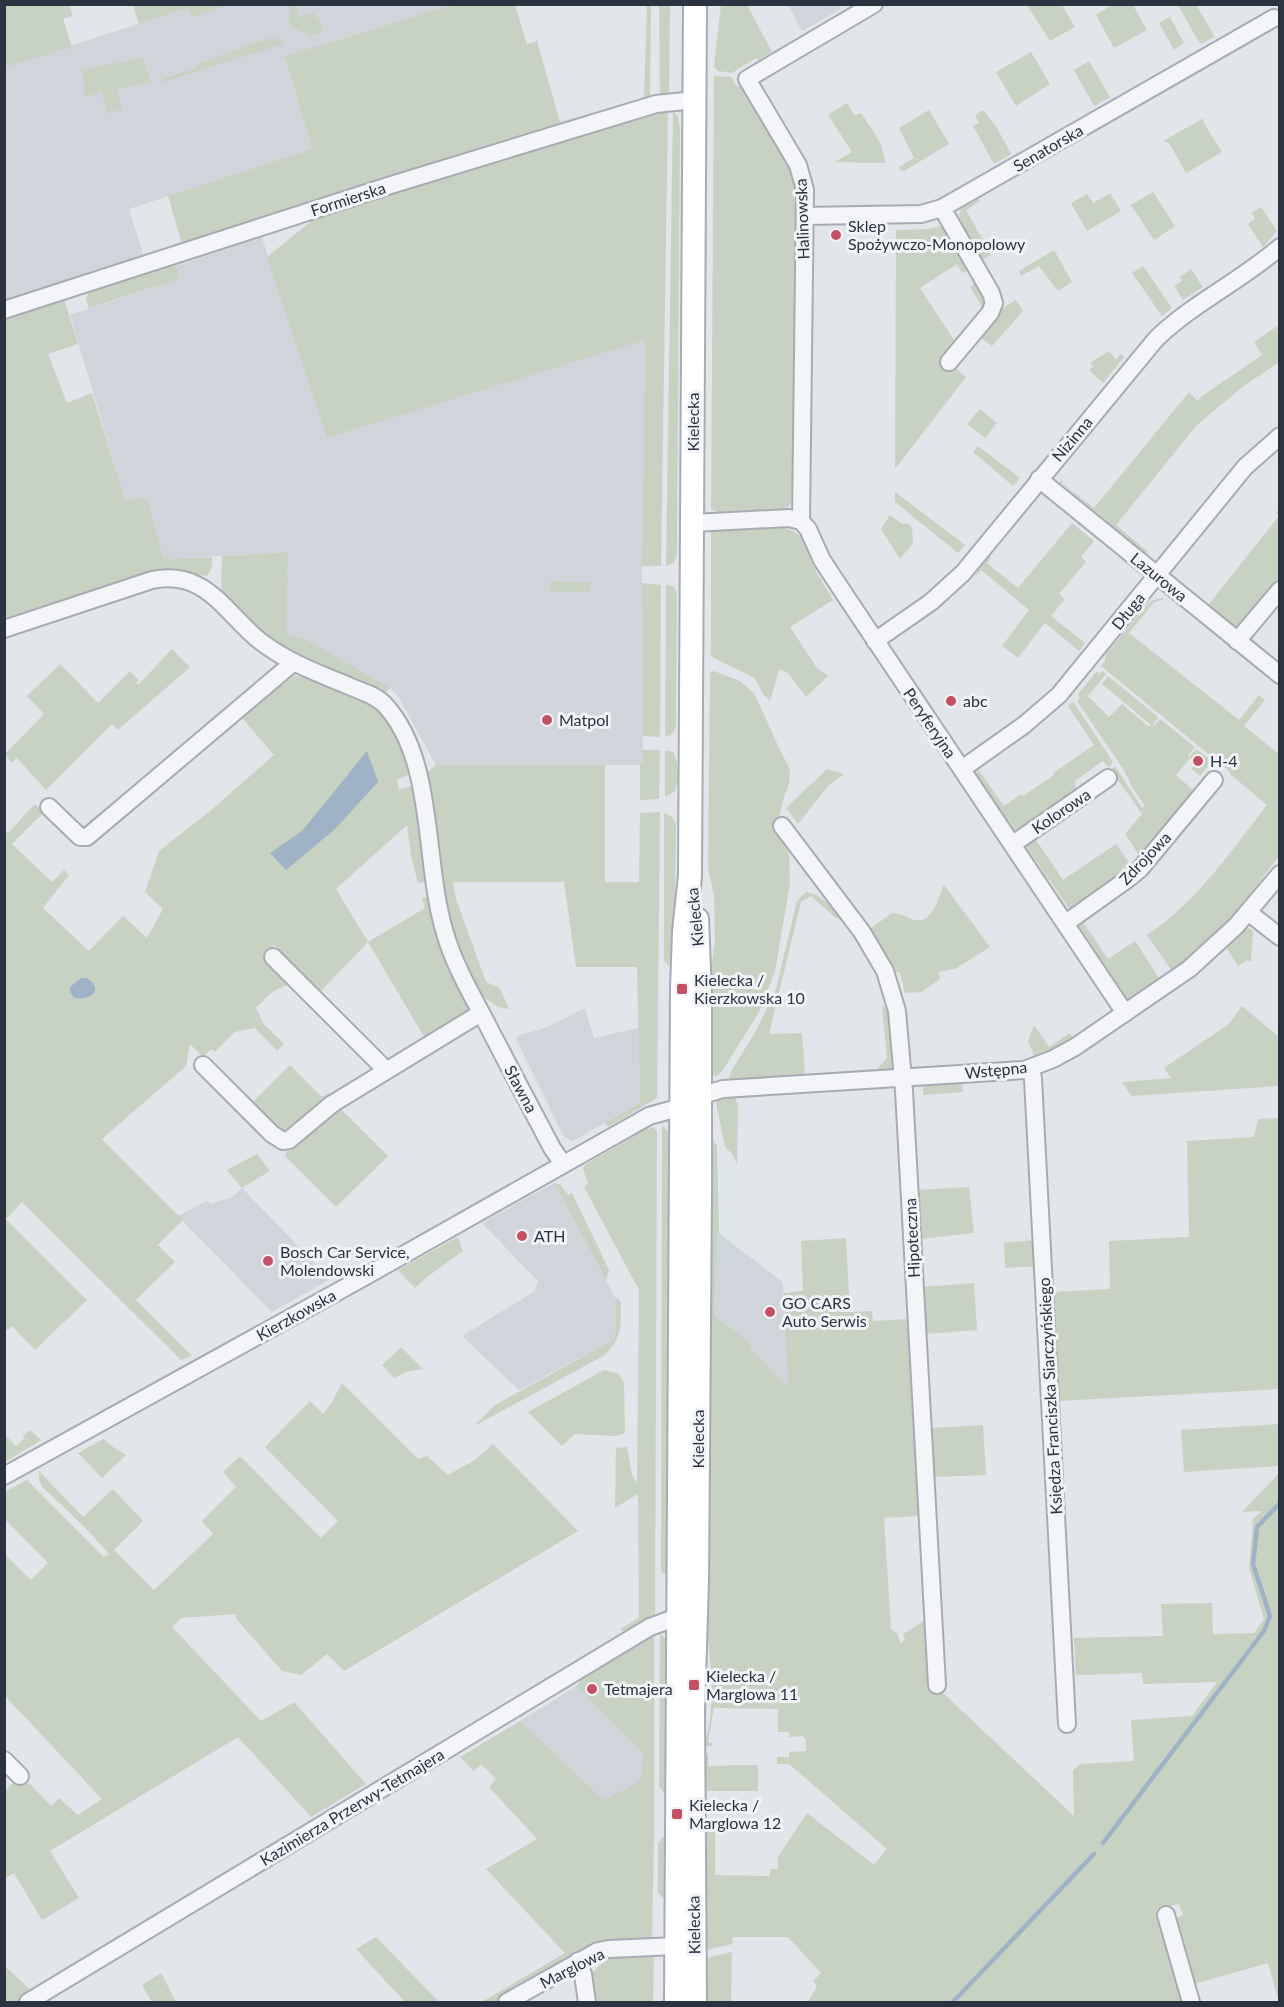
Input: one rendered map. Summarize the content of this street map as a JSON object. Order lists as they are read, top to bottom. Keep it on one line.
{"streets":{"main road":["Kielecka"],"street":["Senatorska","Formierska","Halinowska","Nizinna","Lazurowa","Długa","Peryferyjna","Kolorowa","Zdrojowa","Wstępna","Sławna","Hipoteczna","Kierzkowska","Księdza Franciszka Siarczyńskiego","Kazimierza Przerwy-Tetmajera","Marglowa"]},"crossings":[["Senatorska","Halinowska"],["Formierska","Kielecka"],["Halinowska","Peryferyjna"],["Kielecka","Wstępna"],["Kielecka","Kierzkowska"],["Kielecka","Kazimierza Przerwy-Tetmajera"],["Kielecka","Marglowa"],["Nizinna","Lazurowa"],["Nizinna","Peryferyjna"],["Lazurowa","Długa"],["Długa","Peryferyjna"],["Peryferyjna","Kolorowa"],["Peryferyjna","Zdrojowa"],["Peryferyjna","Wstępna"],["Wstępna","Hipoteczna"],["Wstępna","Kierzkowska"],["Wstępna","Księdza Franciszka Siarczyńskiego"],["Sławna","Kierzkowska"]],"places":{"other":["Sklep Spożywczo-Monopolowy","abc","Matpol","H-4","ATH","Bosch Car Service, Molendowski","GO CARS Auto Serwis","Tetmajera"],"transit":["Kielecka / Kierzkowska 10","Kielecka / Marglowa 11","Kielecka / Marglowa 12"]}}
